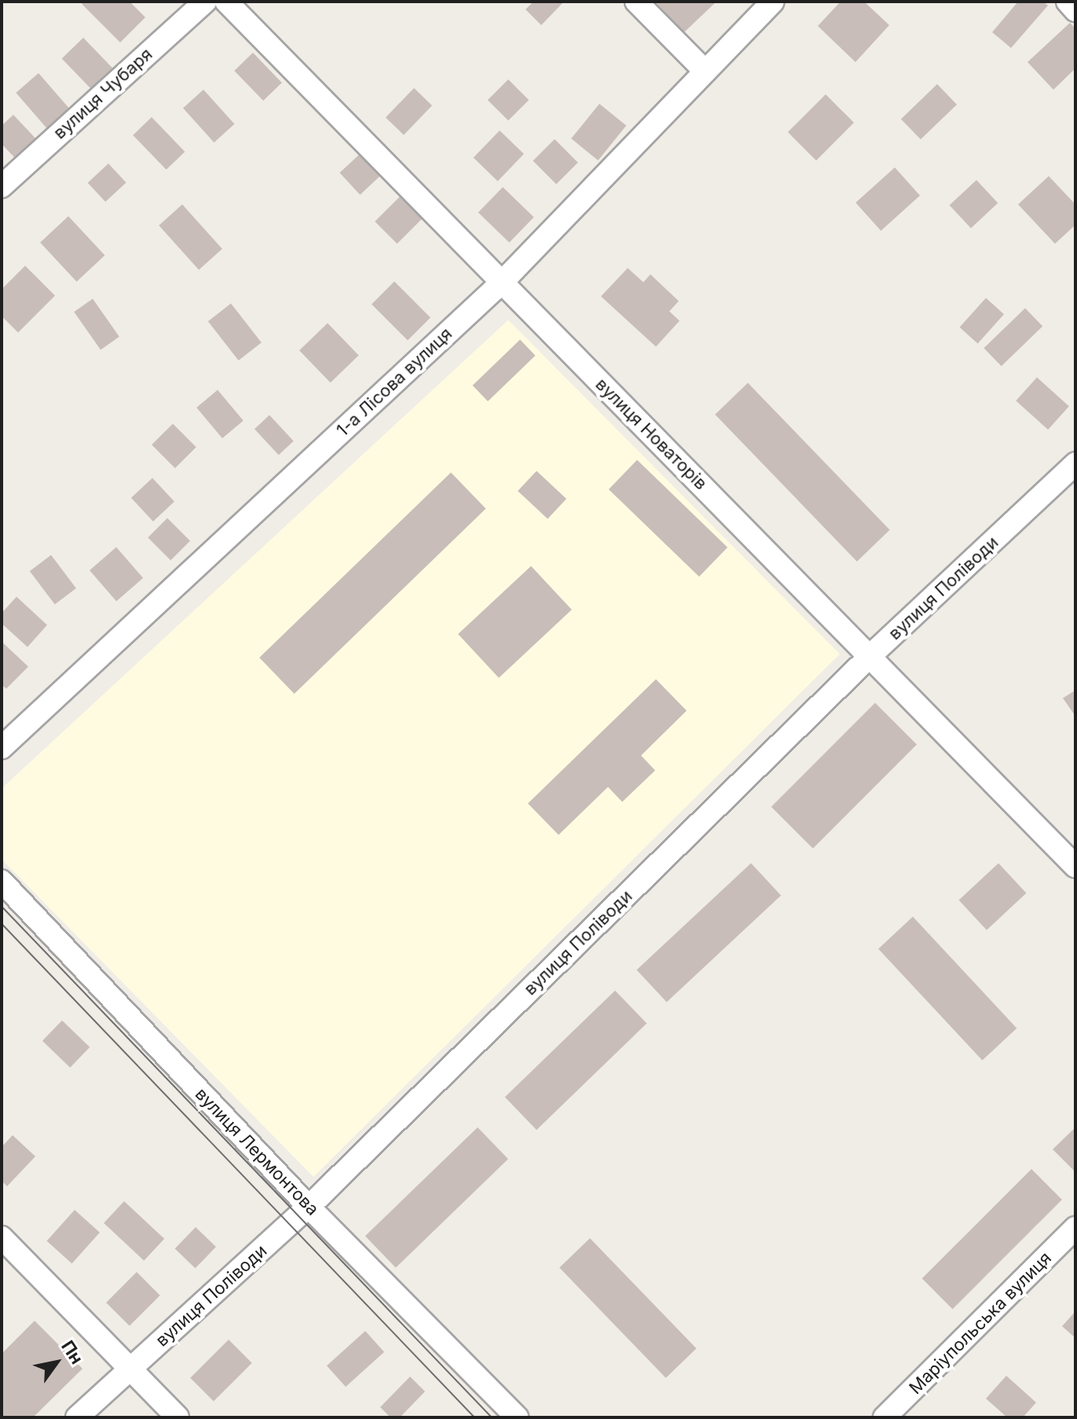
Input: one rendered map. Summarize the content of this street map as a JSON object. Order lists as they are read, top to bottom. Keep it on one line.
{"streets":{"street":["вулиця Чубаря","1-а Лісова вулиця","вулиця Новаторів","вулиця Поліводи","вулиця Лермонтова","Маріупольська вулиця"]},"crossings":[["1-а Лісова вулиця","вулиця Новаторів"],["вулиця Новаторів","вулиця Поліводи"],["вулиця Поліводи","вулиця Лермонтова"]],"north":"top right"}
